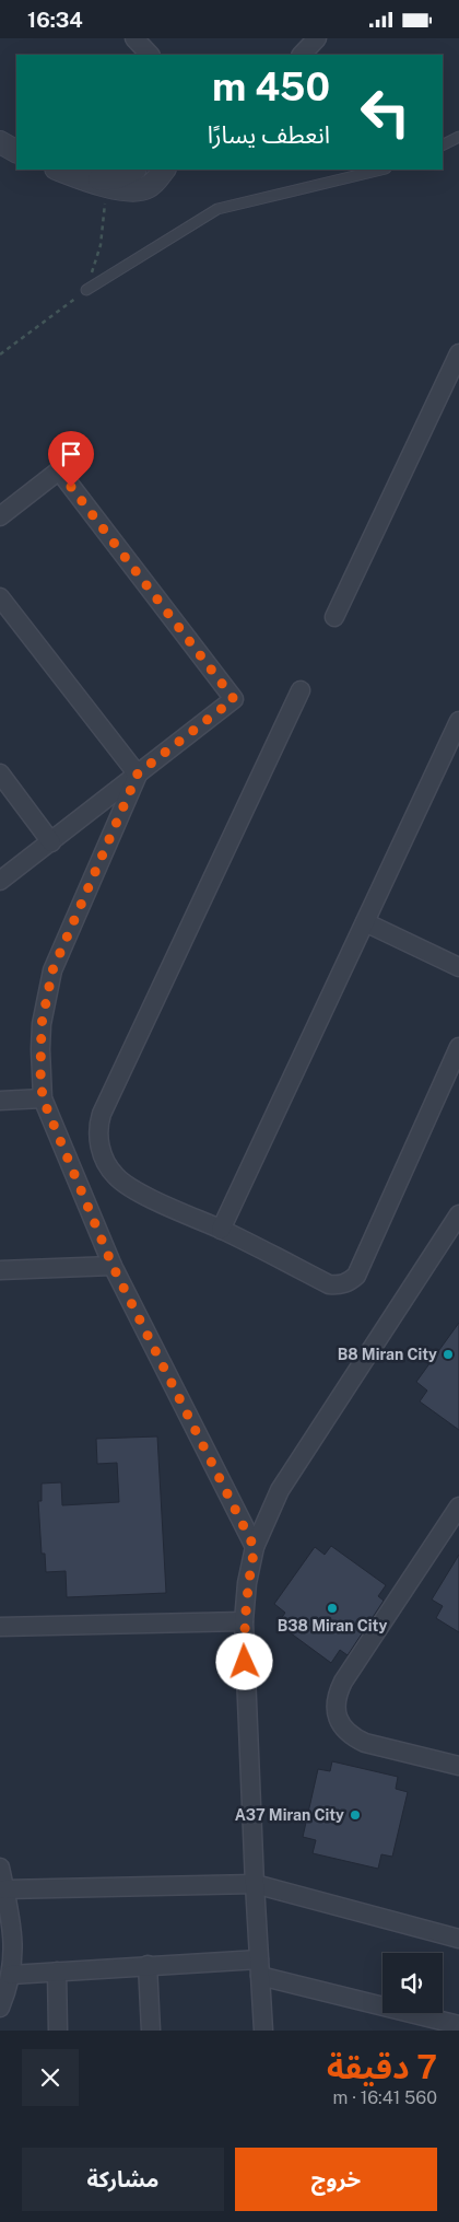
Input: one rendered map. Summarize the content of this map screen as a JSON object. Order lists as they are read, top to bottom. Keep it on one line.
{"places":["B8 Miran City","B38 Miran City","A37 Miran City"],"page":{"status":"16:34","turn":["450 m","انعطف يسارًا"],"heading":["7 دقيقة","560 m · 16:41"],"buttons":["خروج","مشاركة"]}}
